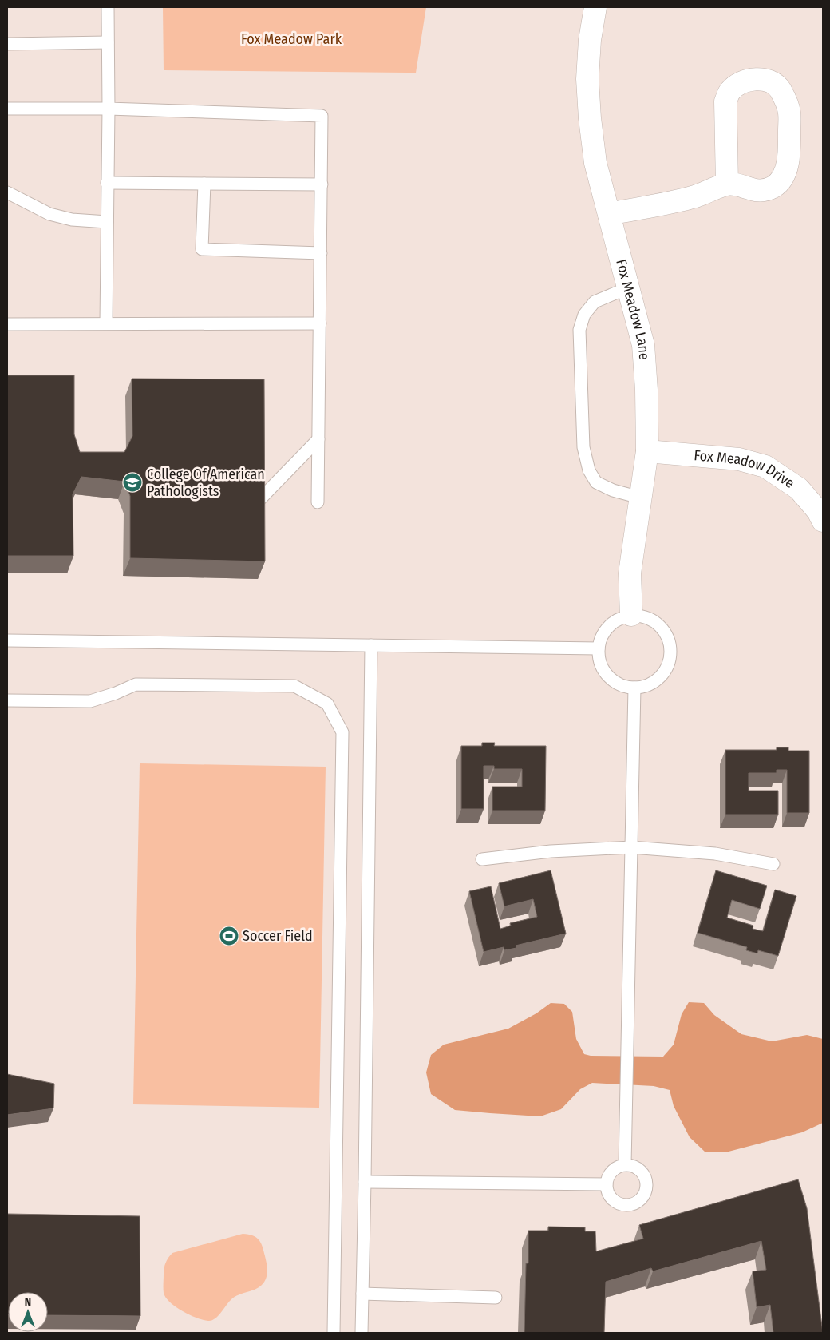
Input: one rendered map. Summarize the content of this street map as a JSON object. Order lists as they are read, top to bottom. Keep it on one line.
{"streets":{"street":["Fox Meadow Lane","Fox Meadow Drive"]},"crossings":[["Fox Meadow Lane","Fox Meadow Drive"]],"parks":["Fox Meadow Park"],"places":{"school or university":["College Of American Pathologists"],"sports":["Soccer Field"]},"north":"top"}
